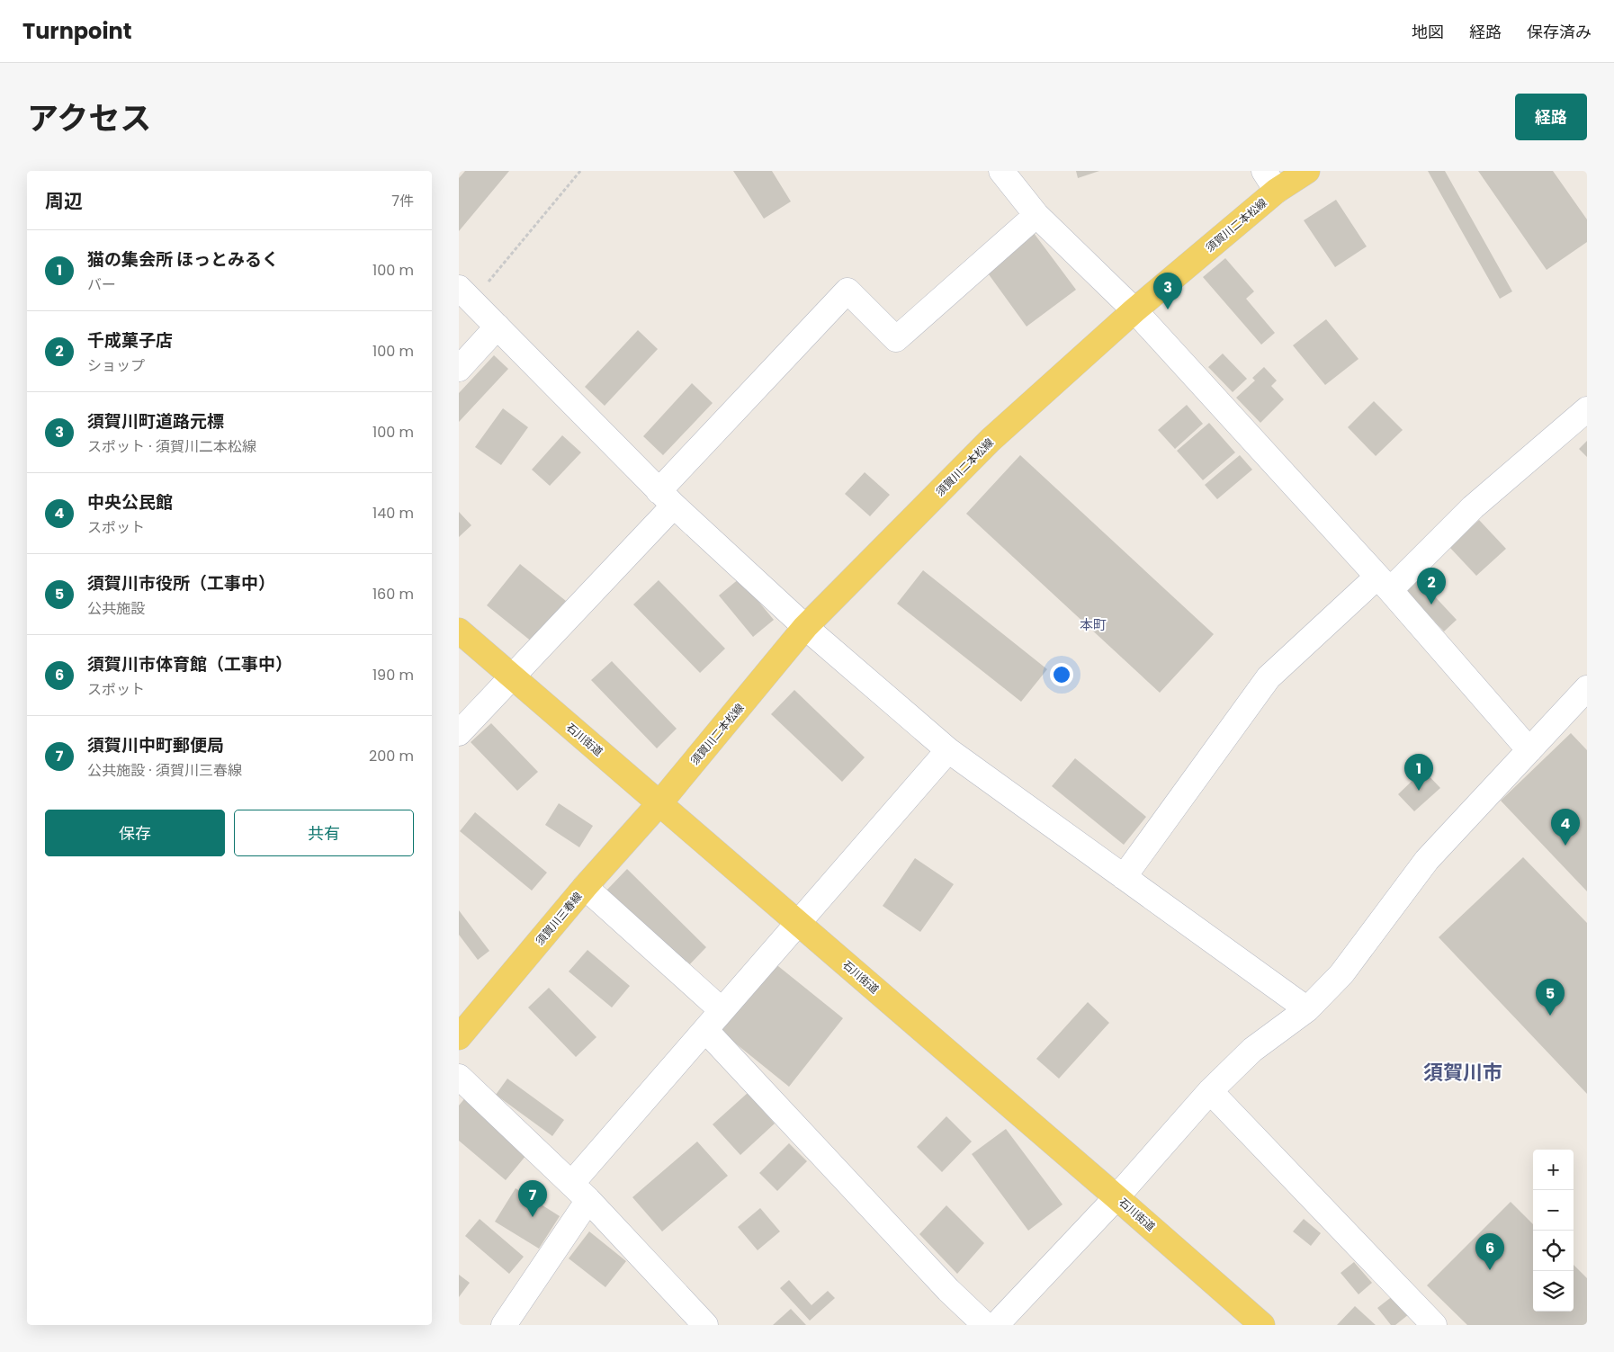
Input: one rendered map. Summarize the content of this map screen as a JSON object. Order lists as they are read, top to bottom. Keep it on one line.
{"streets":{"main road":["須賀川二本松線","石川街道","須賀川三春線"]},"crossings":[["須賀川二本松線","石川街道"],["須賀川二本松線","須賀川三春線"],["石川街道","須賀川三春線"]],"districts":["本町","須賀川市"],"page":{"header":"Turnpoint","nav":["地図","経路","保存済み"],"title":"アクセス","buttons":["経路",["保存","共有"]],"heading":["周辺","7件"],"list":[{"mark":"1","name":"猫の集会所 ほっとみるく","note":"バー","value":"100 m"},{"mark":"2","name":"千成菓子店","note":"ショップ","value":"100 m"},{"mark":"3","name":"須賀川町道路元標","note":"スポット · 須賀川二本松線","value":"100 m"},{"mark":"4","name":"中央公民館","note":"スポット","value":"140 m"},{"mark":"5","name":"須賀川市役所（工事中）","note":"公共施設","value":"160 m"},{"mark":"6","name":"須賀川市体育館（工事中）","note":"スポット","value":"190 m"},{"mark":"7","name":"須賀川中町郵便局","note":"公共施設 · 須賀川三春線","value":"200 m"}],"pins":["3","2","1","4","5","7","6"],"map_buttons":["+","−"]}}
